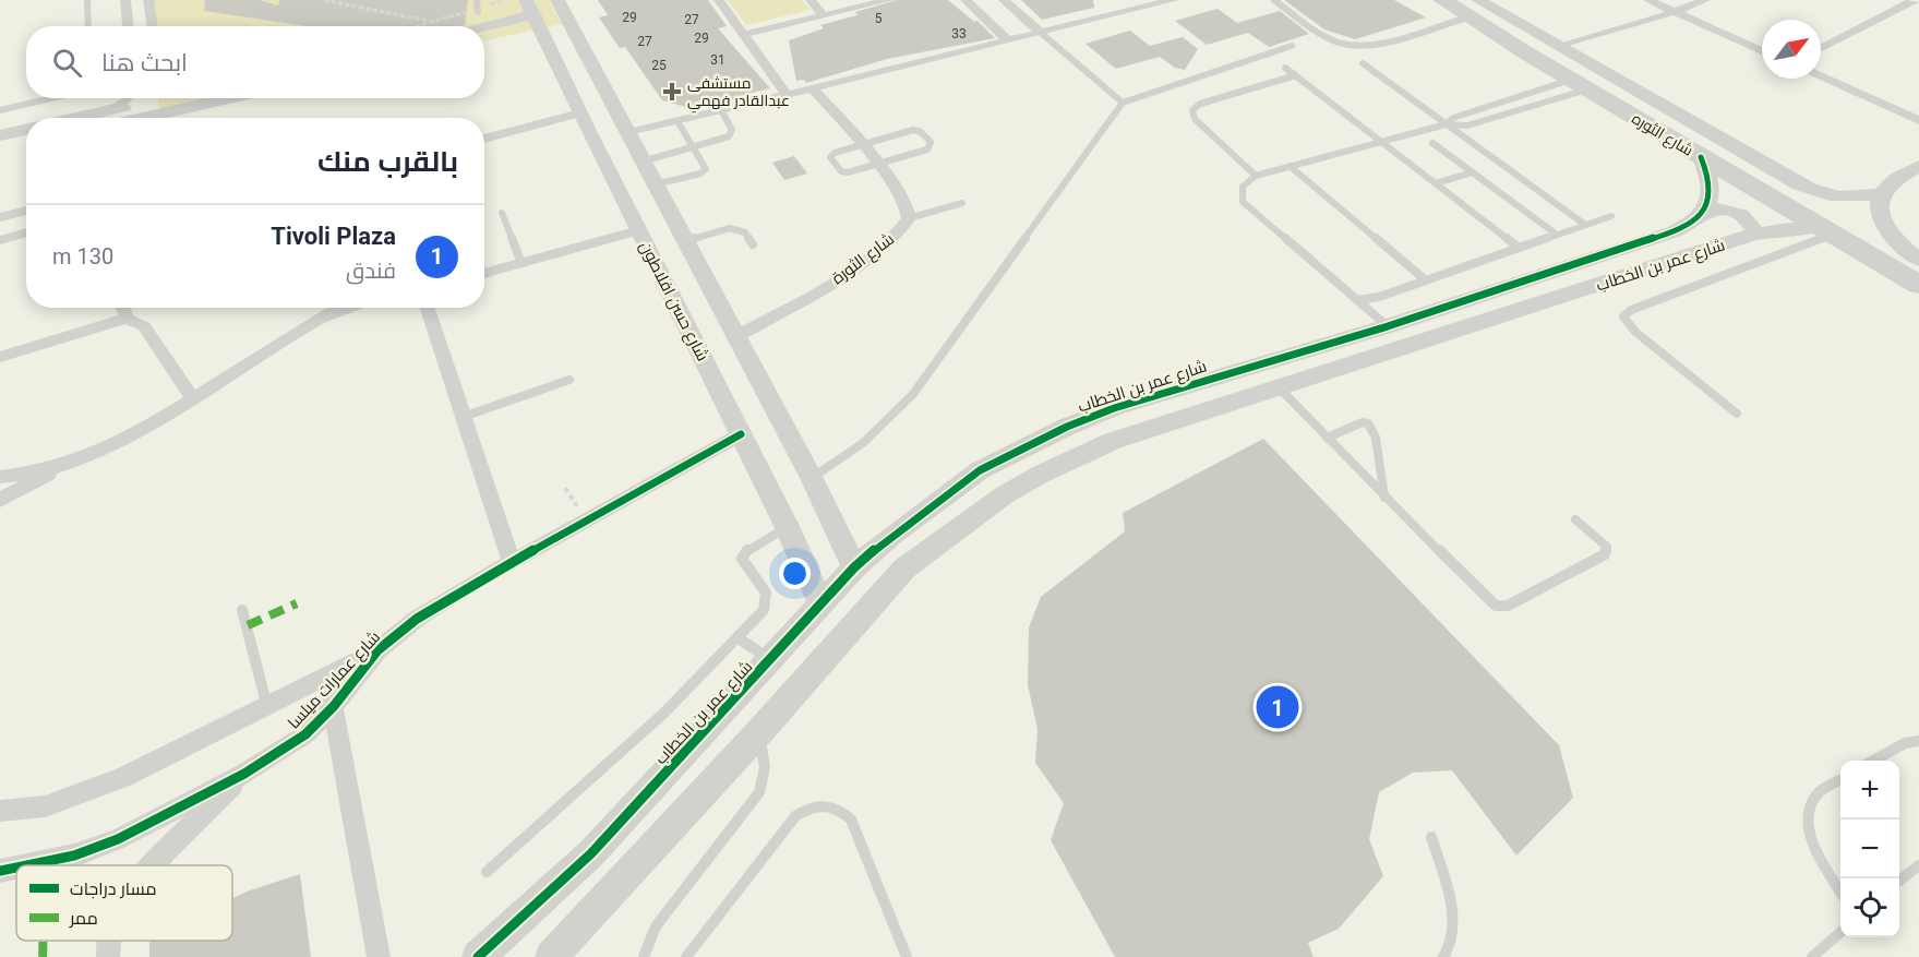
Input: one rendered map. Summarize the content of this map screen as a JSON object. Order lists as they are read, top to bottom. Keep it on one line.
{"streets":{"highway":["شارع الثوره"],"street":["شارع الثورة","شارع عمر بن الخطاب","شارع حسن افلاطون","شارع عمارات ميلسا"]},"crossings":[["شارع الثوره","شارع عمر بن الخطاب"],["شارع عمر بن الخطاب","شارع حسن افلاطون"],["شارع حسن افلاطون","شارع عمارات ميلسا"]],"places":{"health":["مستشفى عبدالقادر فهمي"]},"house_numbers":["29","5","27","33","29","27","31","25"],"legend":["مسار دراجات","ممر"],"north":"top right","page":{"search":"ابحث هنا","heading":"بالقرب منك","list":[{"mark":"1","name":"Tivoli Plaza","note":"فندق","value":"130 m"}],"pins":"1","map_buttons":["+","−"]}}
